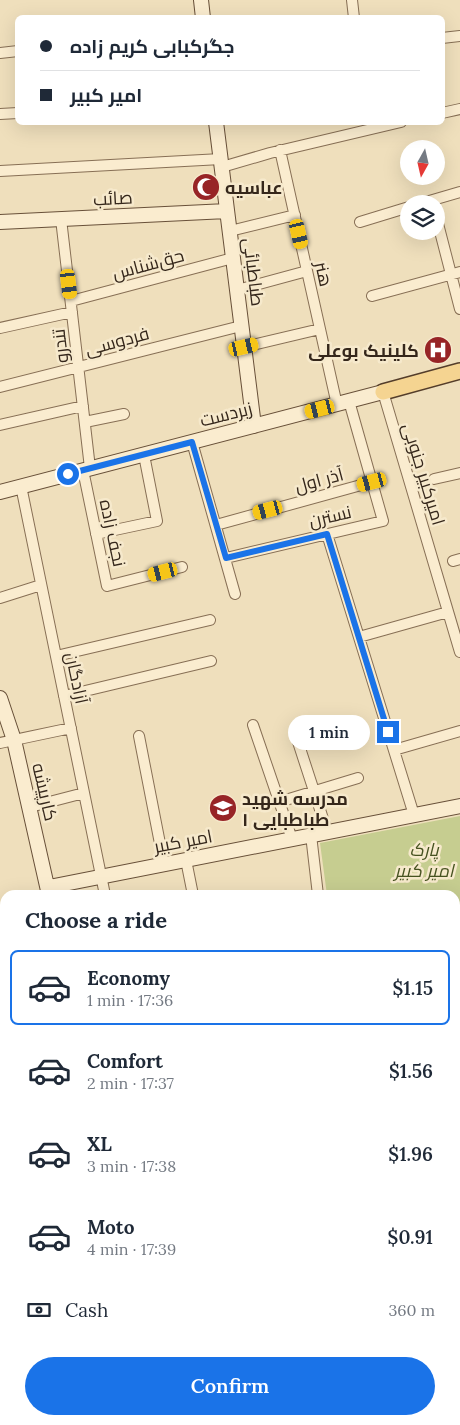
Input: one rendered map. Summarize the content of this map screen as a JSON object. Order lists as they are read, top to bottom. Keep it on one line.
{"streets":{"main road":["صائب","طباطبائی","زبردست","کارپیشه","امیر کبیر"],"street":["حق‌شناس","هنر","فردوسی","تندرو","امیرکبیر جنوبی","آذر اول","نسترن","نجف زاده","آزادگان"]},"crossings":[["صائب","طباطبائی"],["صائب","تندرو"],["حق‌شناس","طباطبائی"],["حق‌شناس","تندرو"],["طباطبائی","فردوسی"],["طباطبائی","زبردست"],["هنر","زبردست"],["هنر","آذر اول"],["هنر","نسترن"],["فردوسی","تندرو"],["تندرو","زبردست"],["تندرو","نجف زاده"],["زبردست","امیرکبیر جنوبی"],["زبردست","نجف زاده"],["زبردست","آزادگان"],["آزادگان","امیر کبیر"]],"parks":["پارک امیر کبیر"],"places":{"mosque":["عباسیه"],"hospital":["کلینیک بوعلی"],"school or university":["مدرسه شهید طباطبایی ۱"]},"north":"bottom","page":{"banner":["جگرکبابی کریم زاده","امیر کبیر"],"bubble":"1 min","heading":"Choose a ride","list":[{"name":"Economy","note":"1 min · 17:36","value":"$1.15"},{"name":"Comfort","note":"2 min · 17:37","value":"$1.56"},{"name":"XL","note":"3 min · 17:38","value":"$1.96"},{"name":"Moto","note":"4 min · 17:39","value":"$0.91"}],"pay":["Cash","360 m"],"buttons":"Confirm"}}
